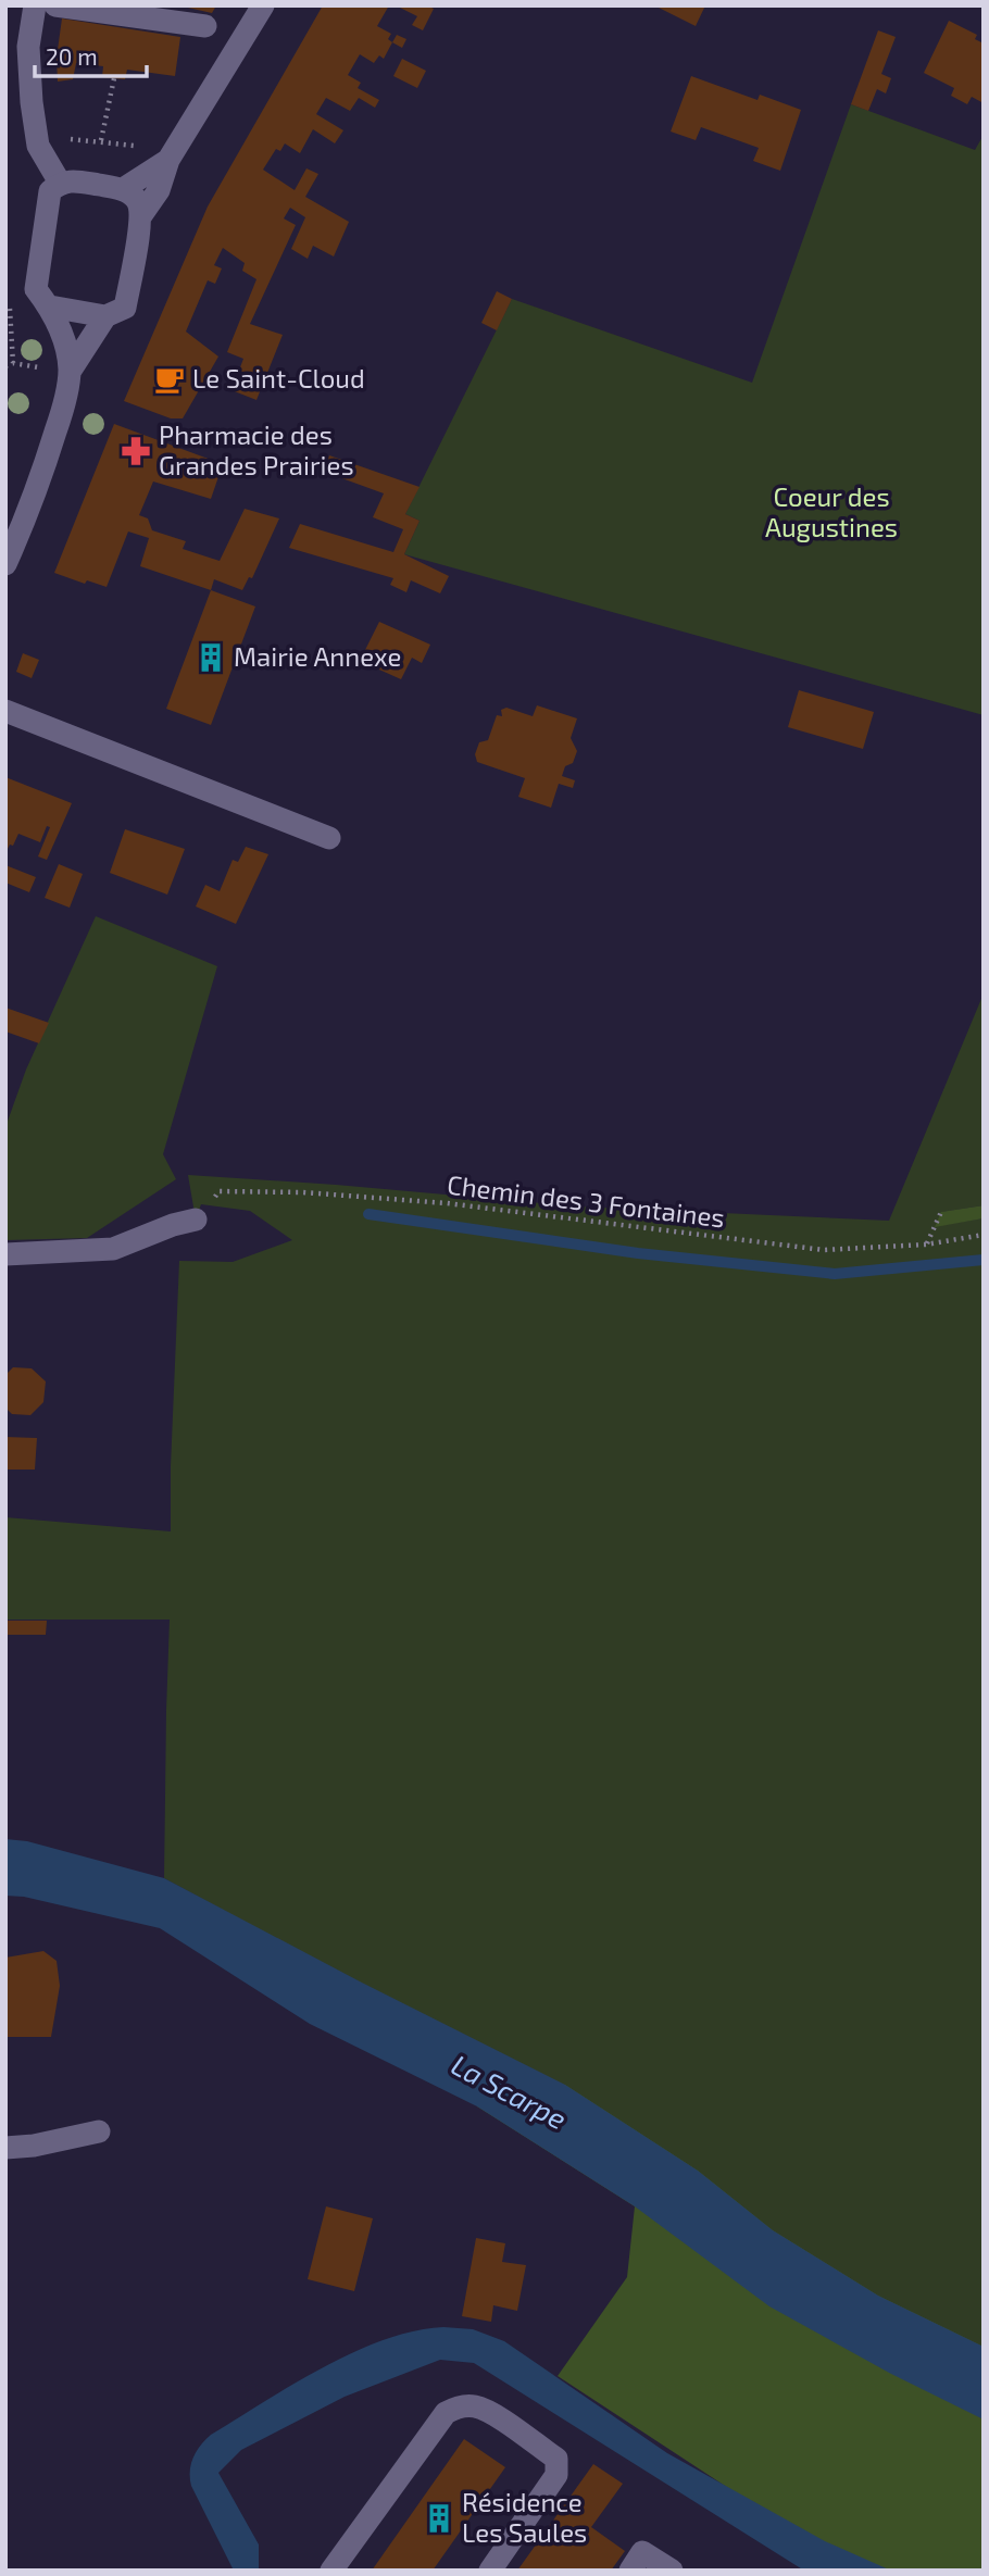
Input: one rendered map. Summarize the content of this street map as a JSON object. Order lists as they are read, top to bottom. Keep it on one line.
{"streets":{"path":["Chemin des 3 Fontaines"]},"water":["La Scarpe"],"parks":["Coeur des Augustines"],"places":{"cafe":["Le Saint-Cloud"],"pharmacy":["Pharmacie des Grandes Prairies"],"building":["Mairie Annexe","Résidence Les Saules"]},"scale_bar":"20 m"}
